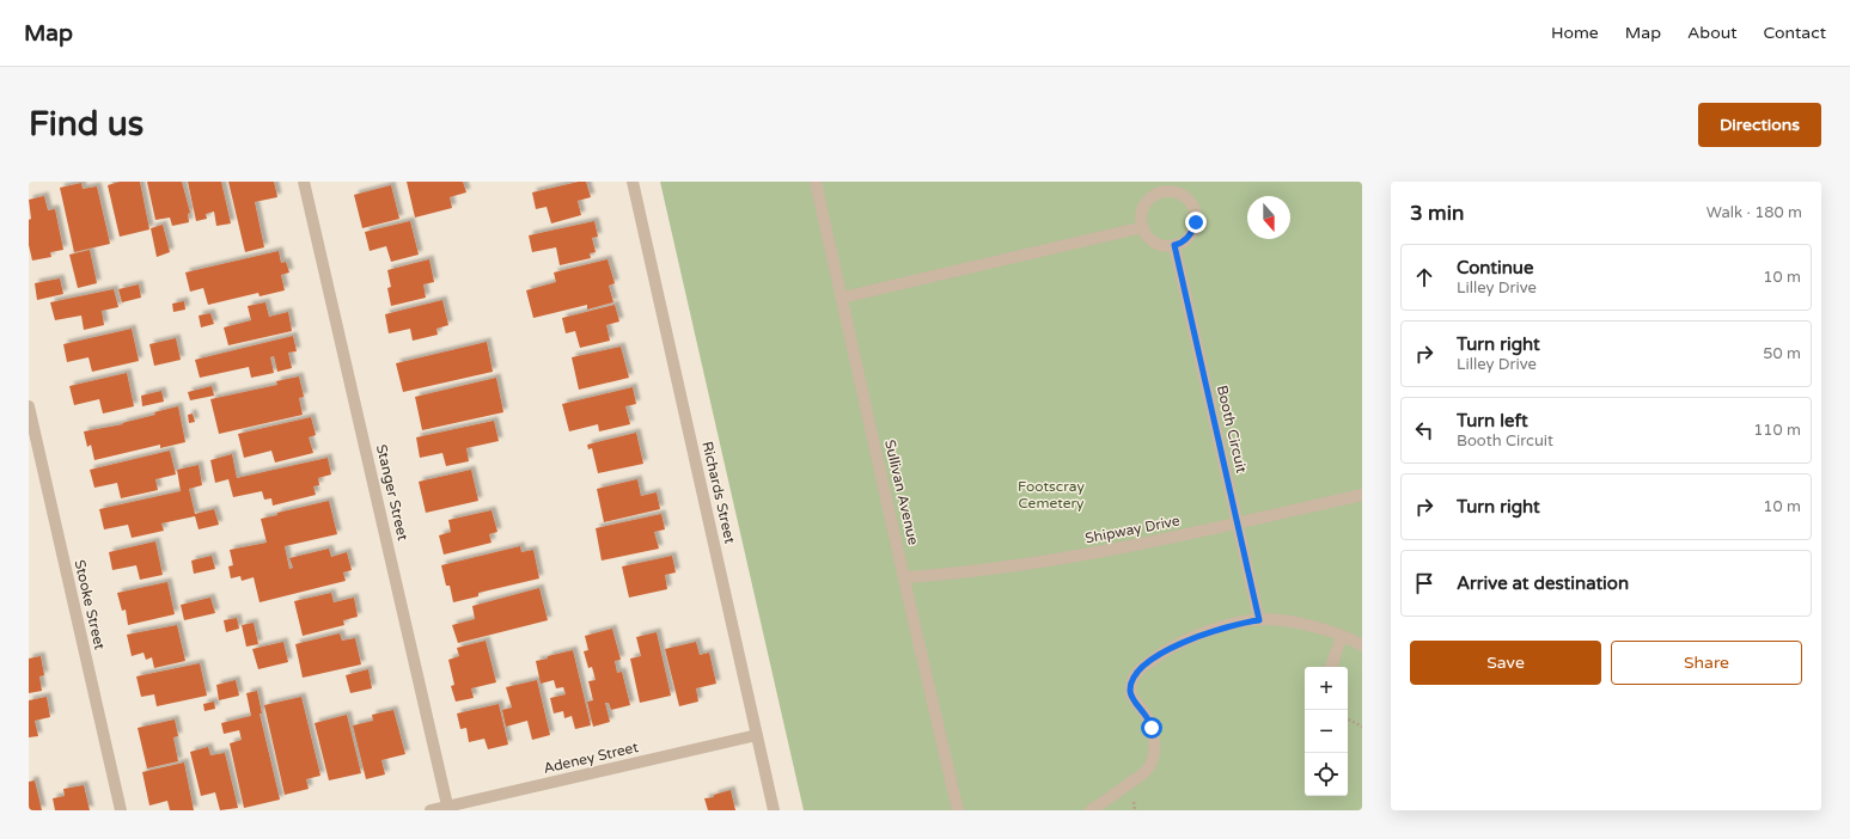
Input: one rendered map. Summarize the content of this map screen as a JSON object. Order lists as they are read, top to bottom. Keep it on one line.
{"streets":{"street":["Booth Circuit","Stanger Street","Richards Street","Sullivan Avenue","Shipway Drive","Stooke Street","Adeney Street"]},"crossings":[["Booth Circuit","Shipway Drive"],["Stanger Street","Adeney Street"],["Richards Street","Adeney Street"],["Sullivan Avenue","Shipway Drive"]],"parks":["Footscray Cemetery"],"north":"bottom","page":{"header":"Map","nav":["Home","Map","About","Contact"],"buttons":["Directions",["Save","Share"]],"title":"Find us","heading":["3 min","Walk · 180 m"],"list":[["Continue","Lilley Drive","10 m"],["Turn right","Lilley Drive","50 m"],["Turn left","Booth Circuit","110 m"],["Turn right","10 m"],"Arrive at destination"],"map_buttons":["+","−"]}}
